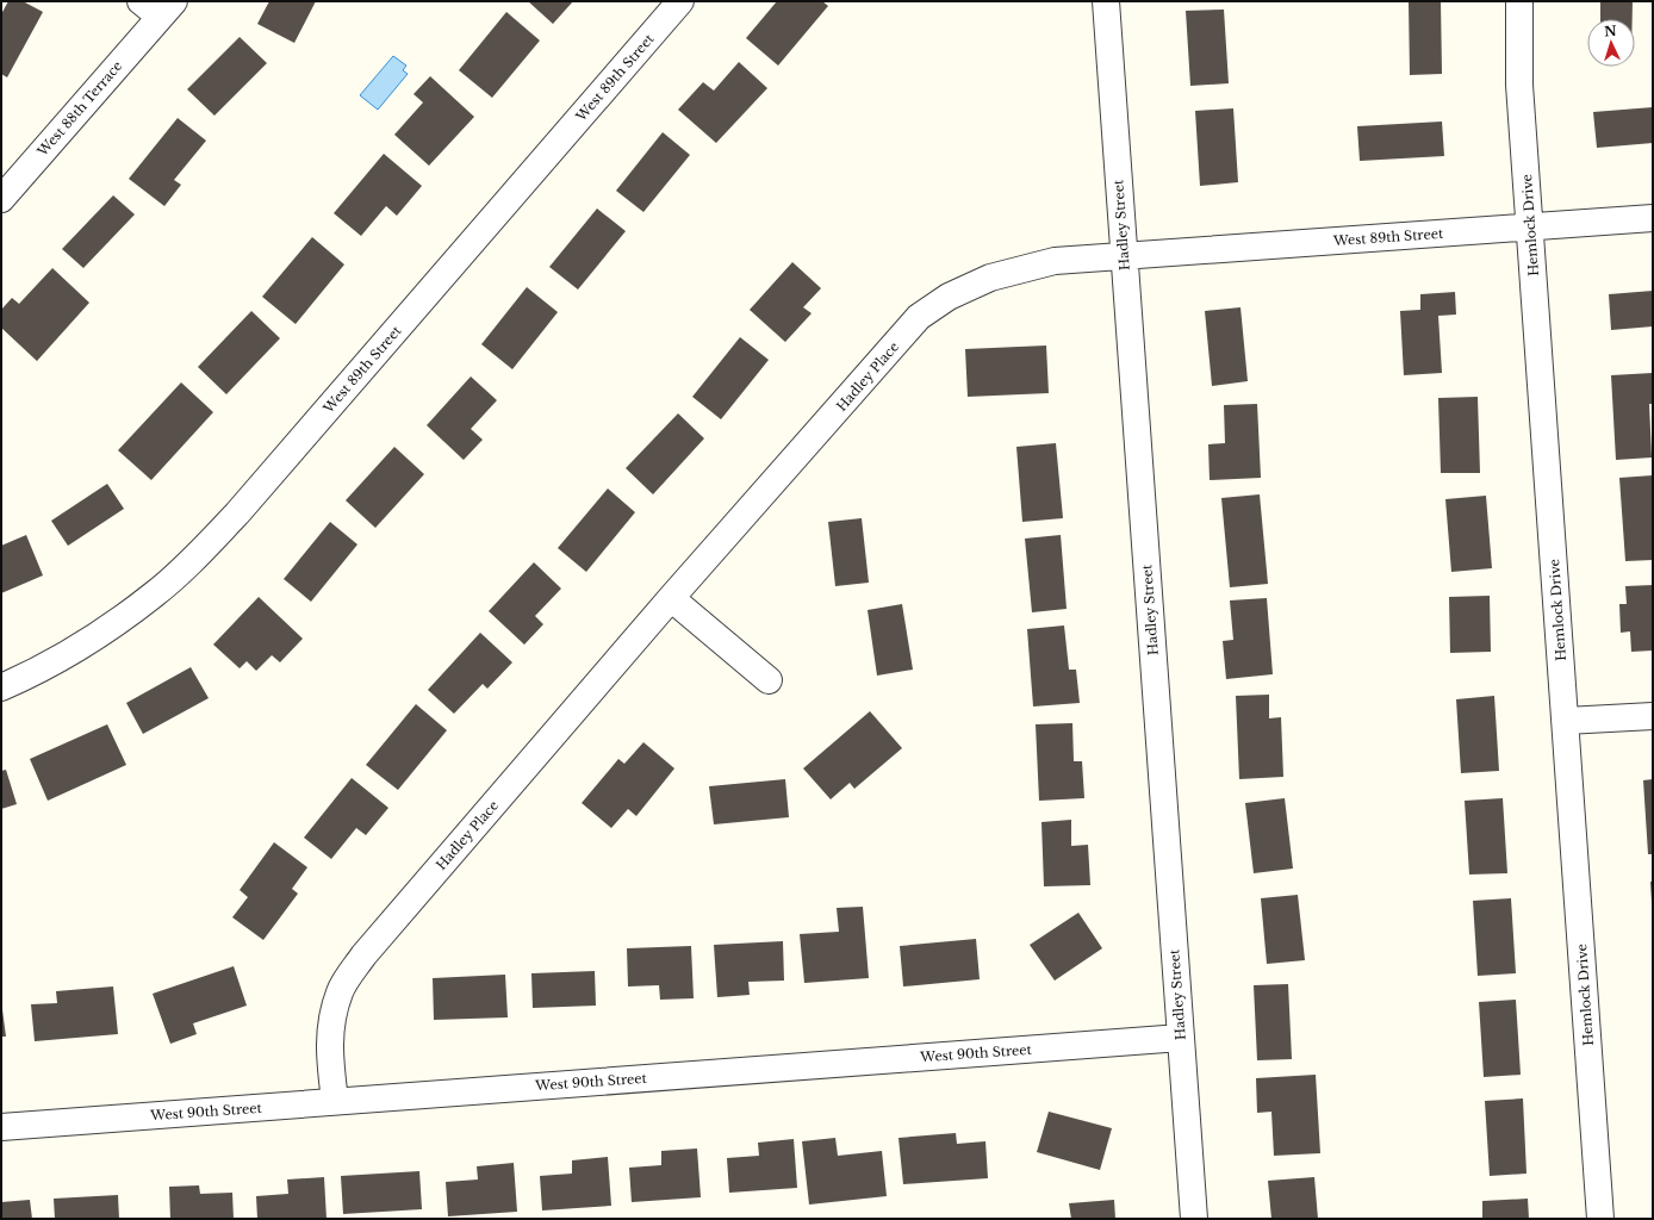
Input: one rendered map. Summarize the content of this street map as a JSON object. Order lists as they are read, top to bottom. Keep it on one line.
{"streets":{"street":["West 89th Street","West 88th Terrace","Hadley Street","Hemlock Drive","Hadley Place","West 90th Street"]},"crossings":[["West 89th Street","Hadley Street"],["West 89th Street","Hemlock Drive"],["West 89th Street","Hadley Place"],["Hadley Street","Hadley Place"],["Hadley Street","West 90th Street"],["Hadley Place","West 90th Street"]],"north":"top"}
